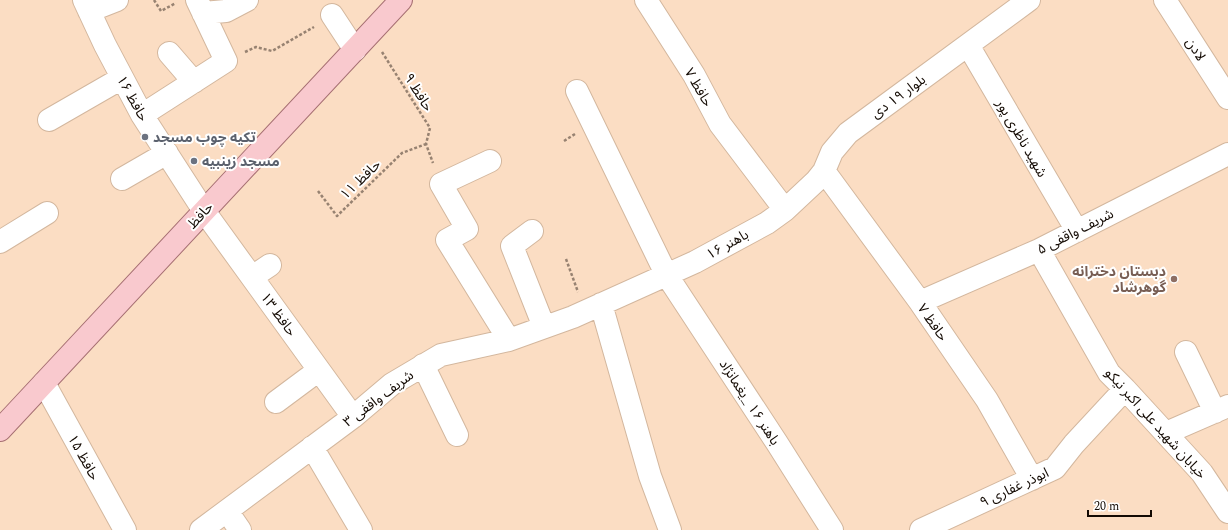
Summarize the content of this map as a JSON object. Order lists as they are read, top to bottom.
{
  "streets": {
    "main road": ["حافظ"],
    "street": [
      "لادن",
      "حافظ ۷",
      "بلوار ۱۹ دی",
      "حافظ ۱۶",
      "شهید ناظری پور",
      "شریف واقفی ۵",
      "باهنر ۱۶",
      "حافظ ۱۳",
      "شریف واقفی ۳",
      "باهنر ۱۶ _یغمانژاد",
      "خیابان شهید علی اکبر نیکو",
      "حافظ ۱۵",
      "ابوذر غفاری ۹"
    ],
    "path": ["حافظ ۹", "حافظ ۱۱"]
  },
  "crossings": [
    ["حافظ ۷", "بلوار ۱۹ دی"],
    ["حافظ ۷", "شریف واقفی ۵"],
    ["حافظ ۷", "باهنر ۱۶"],
    ["حافظ ۷", "ابوذر غفاری ۹"],
    ["حافظ ۹", "حافظ ۱۱"],
    ["حافظ ۹", "حافظ"],
    ["بلوار ۱۹ دی", "شهید ناظری پور"],
    ["بلوار ۱۹ دی", "باهنر ۱۶"],
    ["حافظ ۱۶", "حافظ"],
    ["حافظ ۱۶", "حافظ ۱۳"],
    ["شهید ناظری پور", "شریف واقفی ۵"],
    ["حافظ", "حافظ ۱۳"],
    ["حافظ", "حافظ ۱۵"],
    ["شریف واقفی ۵", "خیابان شهید علی اکبر نیکو"],
    ["باهنر ۱۶", "شریف واقفی ۳"],
    ["باهنر ۱۶", "باهنر ۱۶ _یغمانژاد"],
    ["حافظ ۱۳", "شریف واقفی ۳"],
    ["شریف واقفی ۳", "باهنر ۱۶ _یغمانژاد"],
    ["خیابان شهید علی اکبر نیکو", "ابوذر غفاری ۹"]
  ],
  "places": ["تکیه چوب مسجد", "مسجد زینبیه", "دبستان دخترانه گوهرشاد"],
  "scale_bar": "20 m"
}
